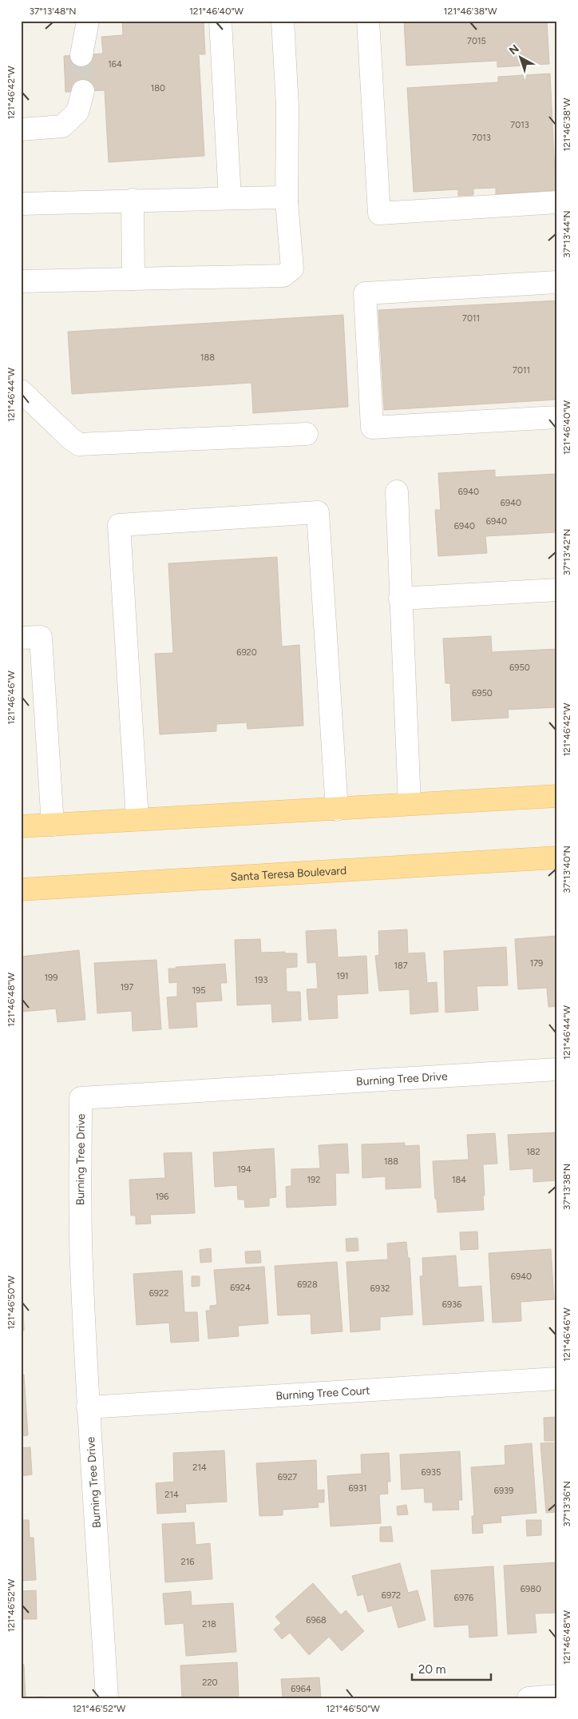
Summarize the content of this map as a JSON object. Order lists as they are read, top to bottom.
{
  "streets": {
    "main road": ["Santa Teresa Boulevard"],
    "street": ["Burning Tree Drive", "Burning Tree Court"]
  },
  "crossings": [
    ["Burning Tree Drive", "Burning Tree Court"]
  ],
  "house_numbers": [
    "7015",
    "164",
    "180",
    "7013",
    "7013",
    "7011",
    "188",
    "7011",
    "6940",
    "6940",
    "6940",
    "6940",
    "6920",
    "6950",
    "6950",
    "179",
    "187",
    "191",
    "199",
    "193",
    "197",
    "195",
    "182",
    "188",
    "194",
    "192",
    "184",
    "196",
    "6940",
    "6928",
    "6924",
    "6932",
    "6922",
    "6936",
    "214",
    "6935",
    "6927",
    "6931",
    "6939",
    "214",
    "216",
    "6980",
    "6972",
    "6976",
    "6968",
    "218",
    "220",
    "6964"
  ],
  "scale_bar": "20 m",
  "north": "top left",
  "coordinates": [
    "37°13'48\"N",
    "121°46'40\"W",
    "121°46'38\"W",
    "121°46'42\"W",
    "37°13'44\"N",
    "121°46'44\"W",
    "37°13'42\"N",
    "121°46'46\"W",
    "37°13'40\"N",
    "121°46'48\"W",
    "37°13'38\"N",
    "121°46'50\"W",
    "37°13'36\"N",
    "121°46'52\"W"
  ]
}
